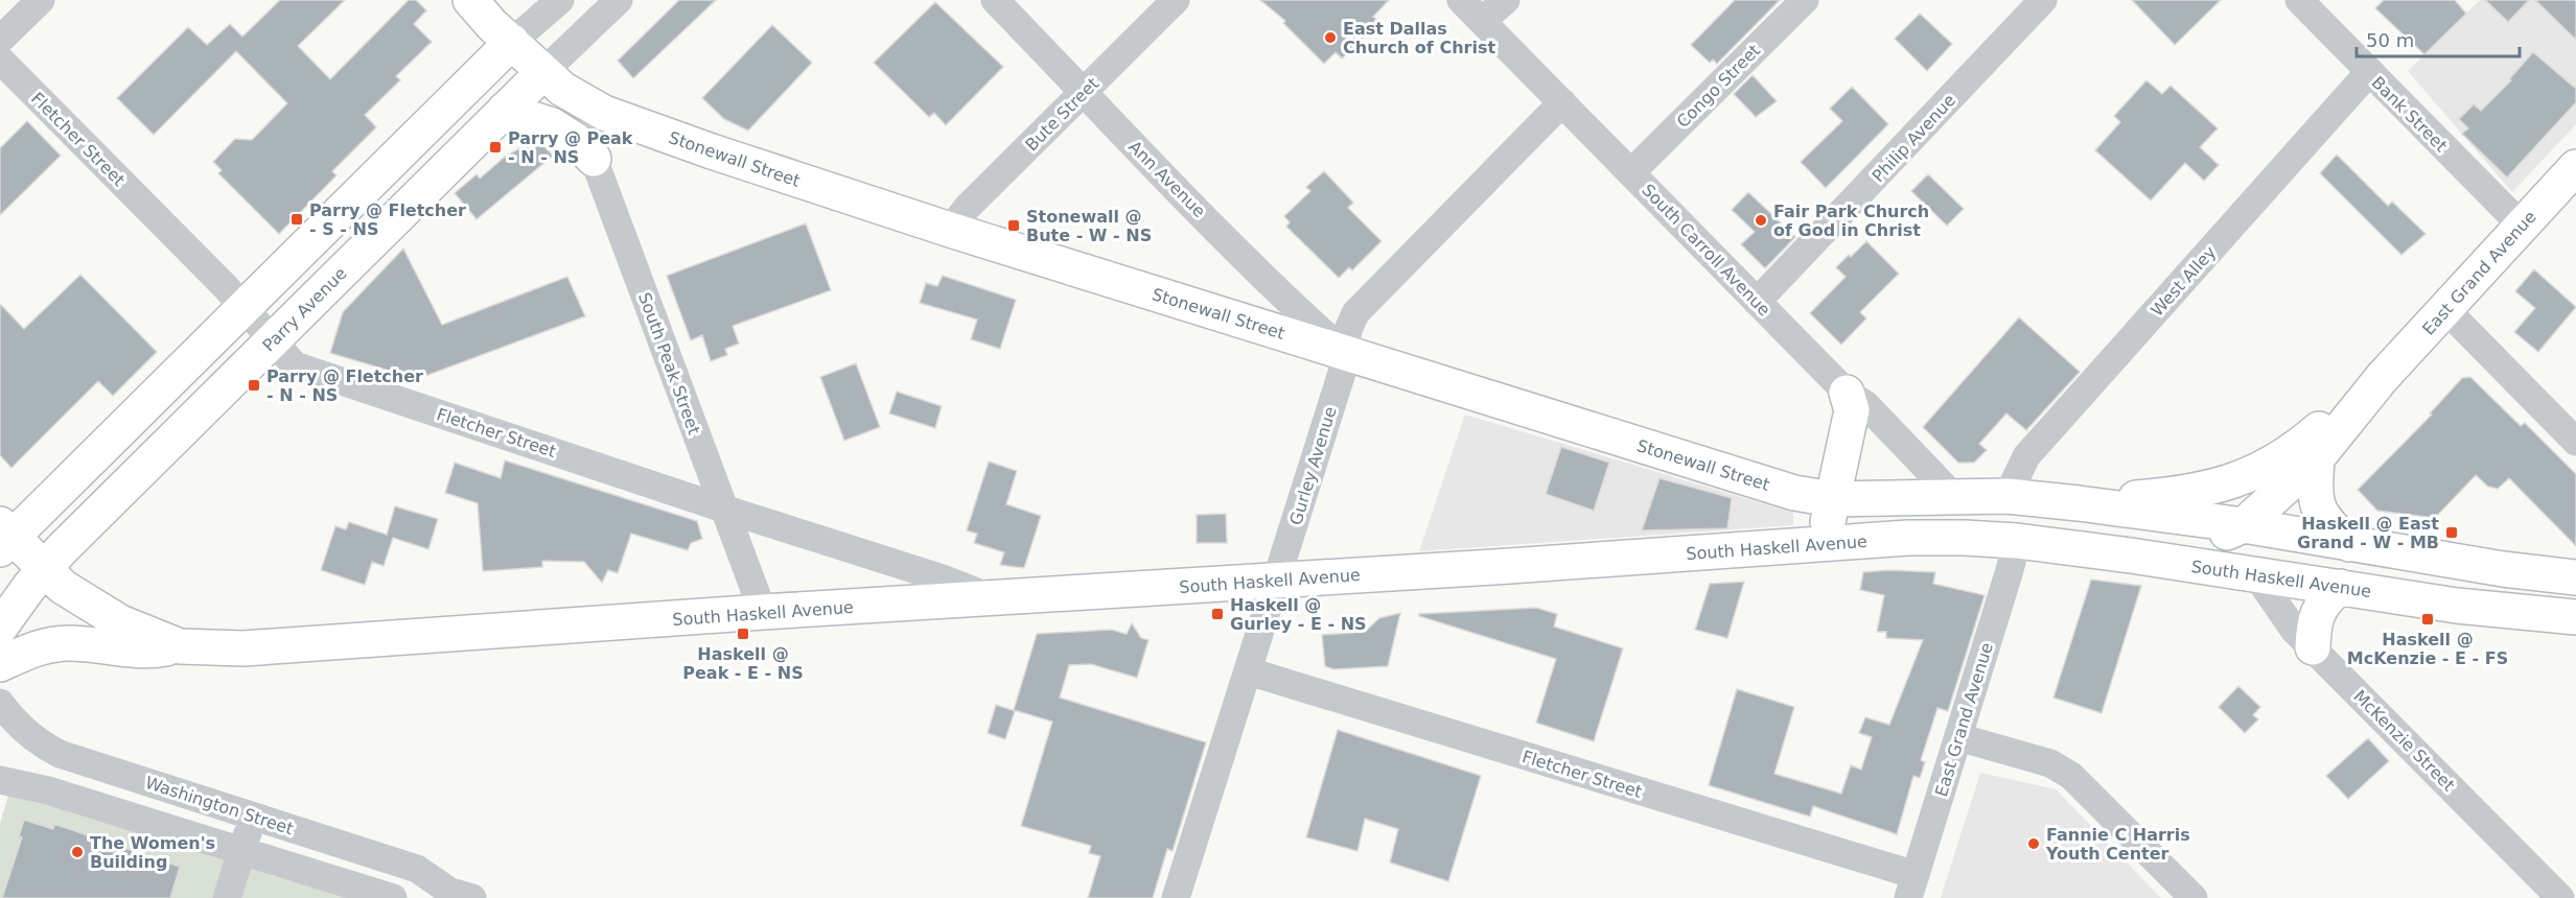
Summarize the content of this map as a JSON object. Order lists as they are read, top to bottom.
{
  "streets": {
    "main road": [
      "Stonewall Street",
      "East Grand Avenue",
      "Parry Avenue",
      "South Haskell Avenue"
    ],
    "street": [
      "Congo Street",
      "Bute Street",
      "Bank Street",
      "Philip Avenue",
      "Fletcher Street",
      "Ann Avenue",
      "South Carroll Avenue",
      "West Alley",
      "South Peak Street",
      "Gurley Avenue",
      "McKenzie Street",
      "Washington Street"
    ]
  },
  "crossings": [
    ["Congo Street", "South Carroll Avenue"],
    ["Bute Street", "Stonewall Street"],
    ["Bute Street", "Ann Avenue"],
    ["Bank Street", "East Grand Avenue"],
    ["Bank Street", "West Alley"],
    ["Philip Avenue", "South Carroll Avenue"],
    ["Fletcher Street", "East Grand Avenue"],
    ["Fletcher Street", "Parry Avenue"],
    ["Fletcher Street", "South Peak Street"],
    ["Fletcher Street", "Gurley Avenue"],
    ["Fletcher Street", "South Haskell Avenue"],
    ["Stonewall Street", "Ann Avenue"],
    ["Stonewall Street", "South Carroll Avenue"],
    ["Stonewall Street", "Parry Avenue"],
    ["Stonewall Street", "South Peak Street"],
    ["Stonewall Street", "Gurley Avenue"],
    ["Ann Avenue", "Gurley Avenue"],
    ["South Carroll Avenue", "Gurley Avenue"],
    ["East Grand Avenue", "South Haskell Avenue"],
    ["Parry Avenue", "South Haskell Avenue"],
    ["South Peak Street", "South Haskell Avenue"],
    ["Gurley Avenue", "South Haskell Avenue"],
    ["South Haskell Avenue", "McKenzie Street"]
  ],
  "places": {
    "other": [
      "East Dallas Church of Christ",
      "Fair Park Church of God in Christ",
      "Fannie C Harris Youth Center",
      "The Women's Building"
    ],
    "transit": [
      "Parry @ Peak - N - NS",
      "Parry @ Fletcher - S - NS",
      "Stonewall @ Bute - W - NS",
      "Parry @ Fletcher - N - NS",
      "Haskell @ East Grand - W - MB",
      "Haskell @ Gurley - E - NS",
      "Haskell @ McKenzie - E - FS",
      "Haskell @ Peak - E - NS"
    ]
  },
  "scale_bar": "50 m"
}
